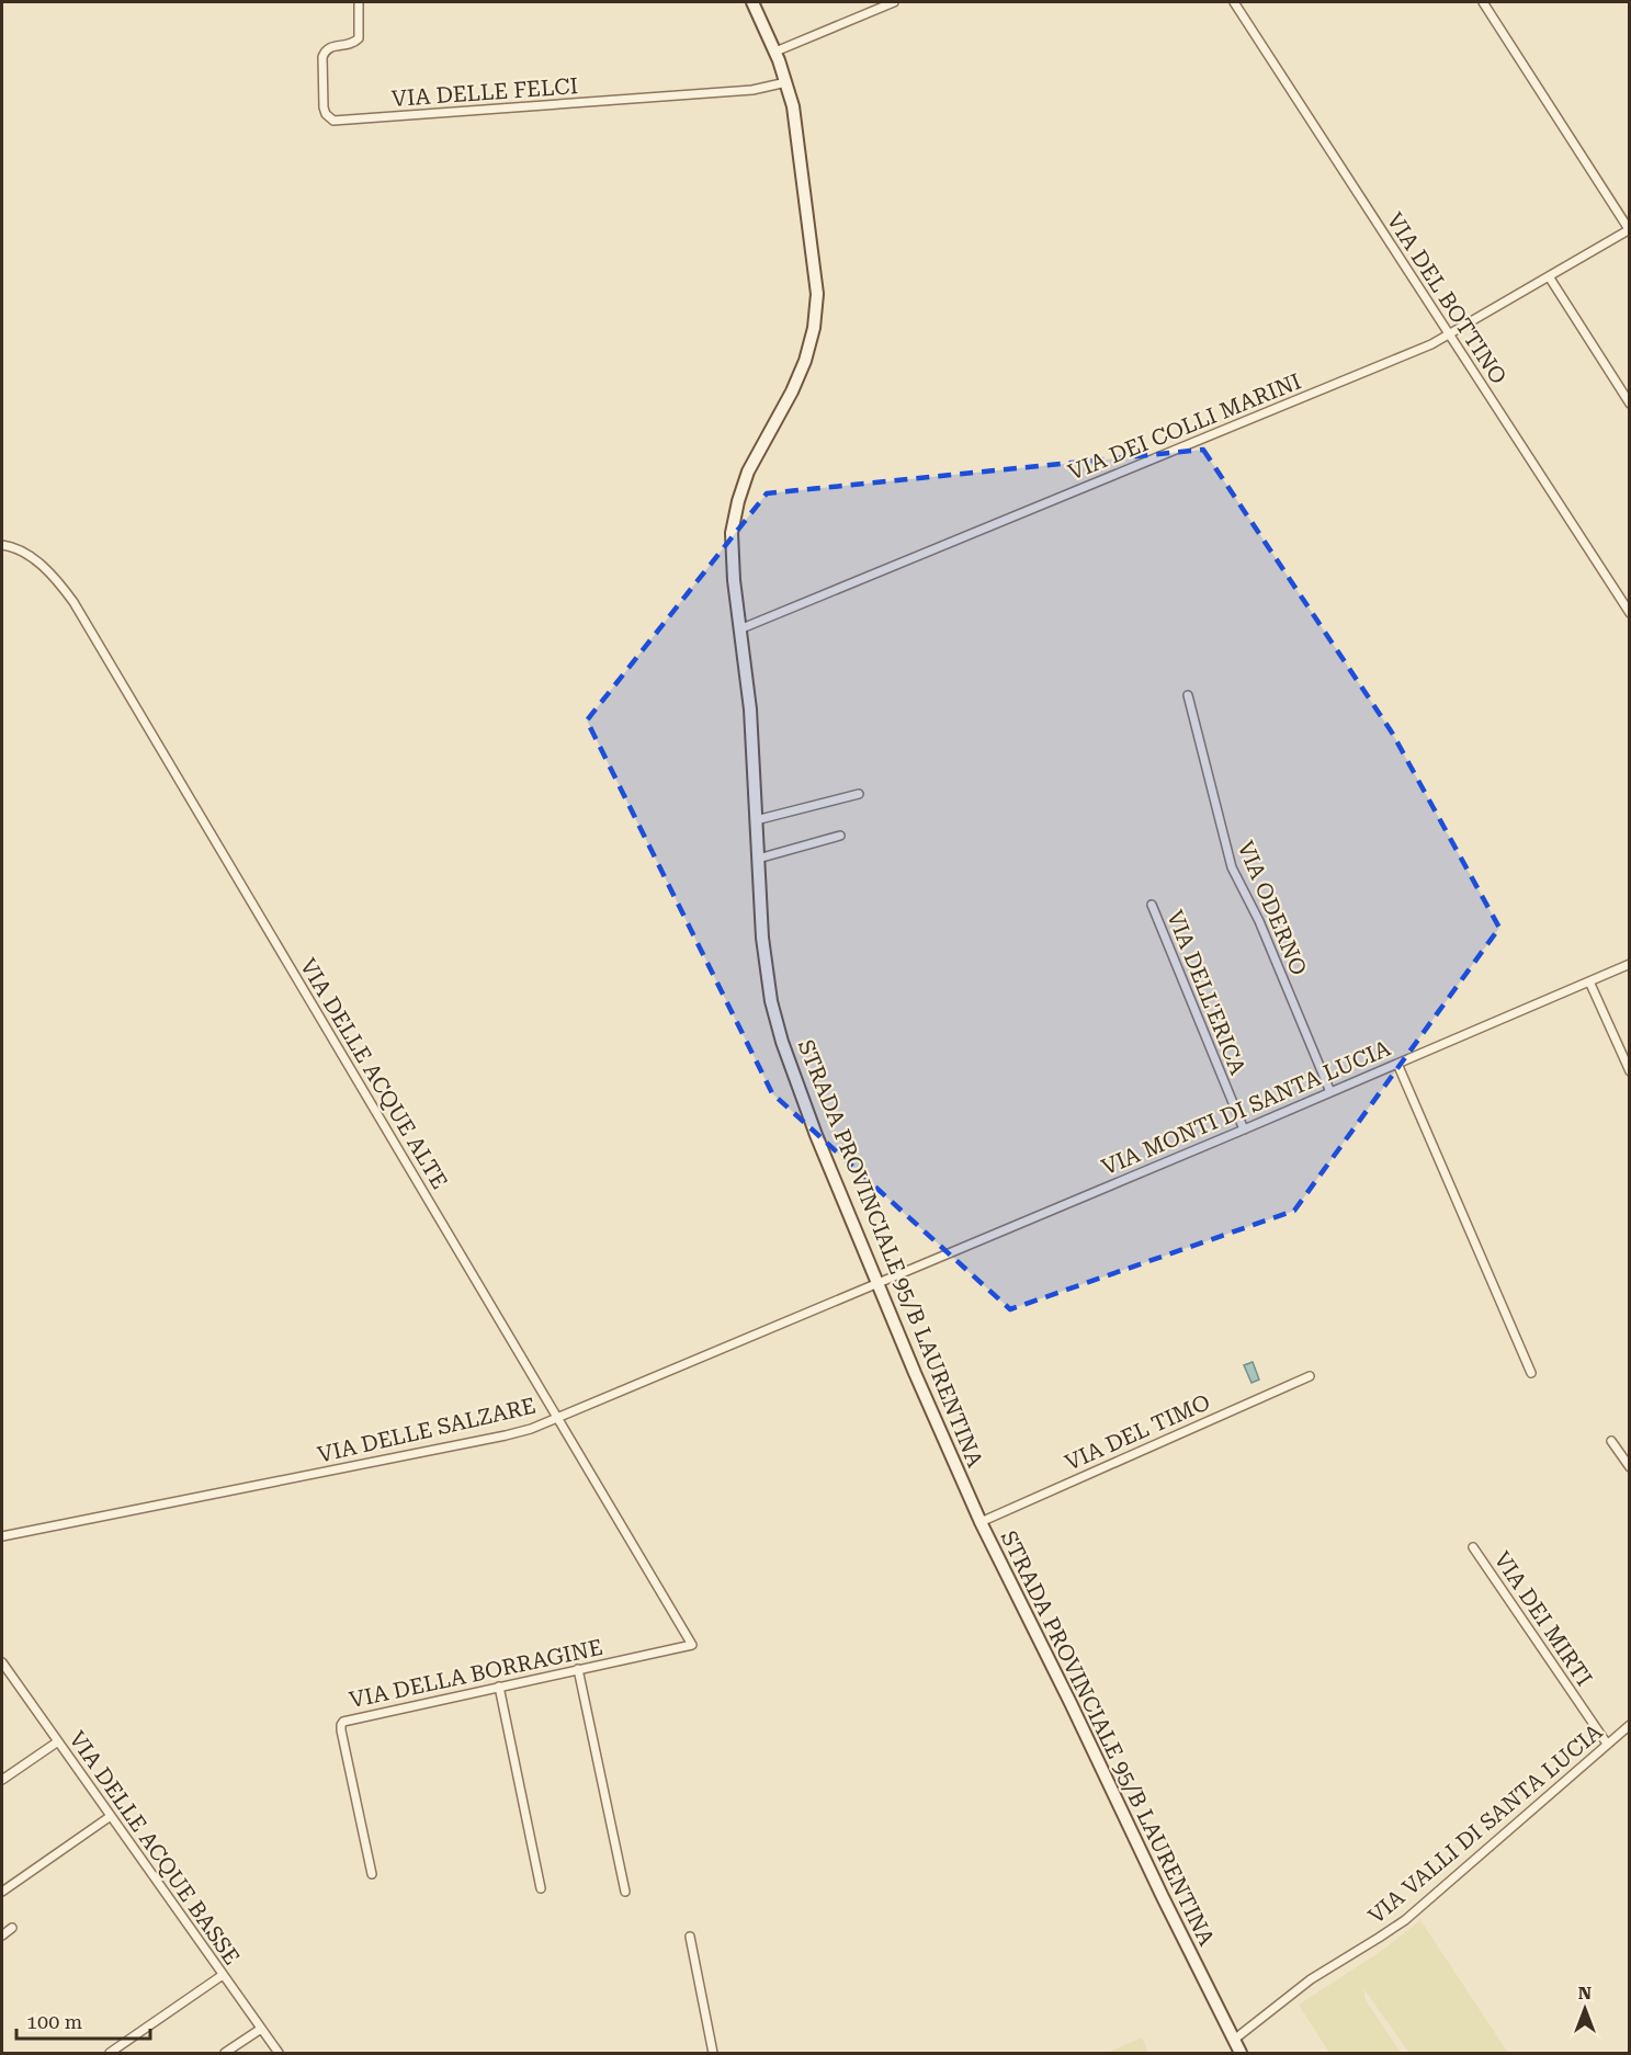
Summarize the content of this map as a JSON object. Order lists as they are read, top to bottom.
{
  "streets": {
    "main road": ["STRADA PROVINCIALE 95/B LAURENTINA"],
    "street": [
      "VIA DELLE FELCI",
      "VIA DEL BOTTINO",
      "VIA DEI COLLI MARINI",
      "VIA ODERNO",
      "VIA DELL'ERICA",
      "VIA DELLE ACQUE ALTE",
      "VIA MONTI DI SANTA LUCIA",
      "VIA DELLE SALZARE",
      "VIA DEL TIMO",
      "VIA DEI MIRTI",
      "VIA DELLA BORRAGINE",
      "VIA VALLI DI SANTA LUCIA",
      "VIA DELLE ACQUE BASSE"
    ]
  },
  "crossings": [
    ["VIA DELLE FELCI", "STRADA PROVINCIALE 95/B LAURENTINA"],
    ["VIA DEL BOTTINO", "VIA DEI COLLI MARINI"],
    ["VIA DEI COLLI MARINI", "STRADA PROVINCIALE 95/B LAURENTINA"],
    ["VIA ODERNO", "VIA MONTI DI SANTA LUCIA"],
    ["VIA DELL'ERICA", "VIA MONTI DI SANTA LUCIA"],
    ["VIA DELLE ACQUE ALTE", "VIA DELLE SALZARE"],
    ["VIA DELLE ACQUE ALTE", "VIA DELLA BORRAGINE"],
    ["VIA MONTI DI SANTA LUCIA", "STRADA PROVINCIALE 95/B LAURENTINA"],
    ["VIA MONTI DI SANTA LUCIA", "VIA DELLE SALZARE"],
    ["STRADA PROVINCIALE 95/B LAURENTINA", "VIA DELLE SALZARE"],
    ["STRADA PROVINCIALE 95/B LAURENTINA", "VIA DEL TIMO"],
    ["STRADA PROVINCIALE 95/B LAURENTINA", "VIA VALLI DI SANTA LUCIA"],
    ["VIA DEI MIRTI", "VIA VALLI DI SANTA LUCIA"]
  ],
  "scale_bar": "100 m",
  "north": "top"
}
